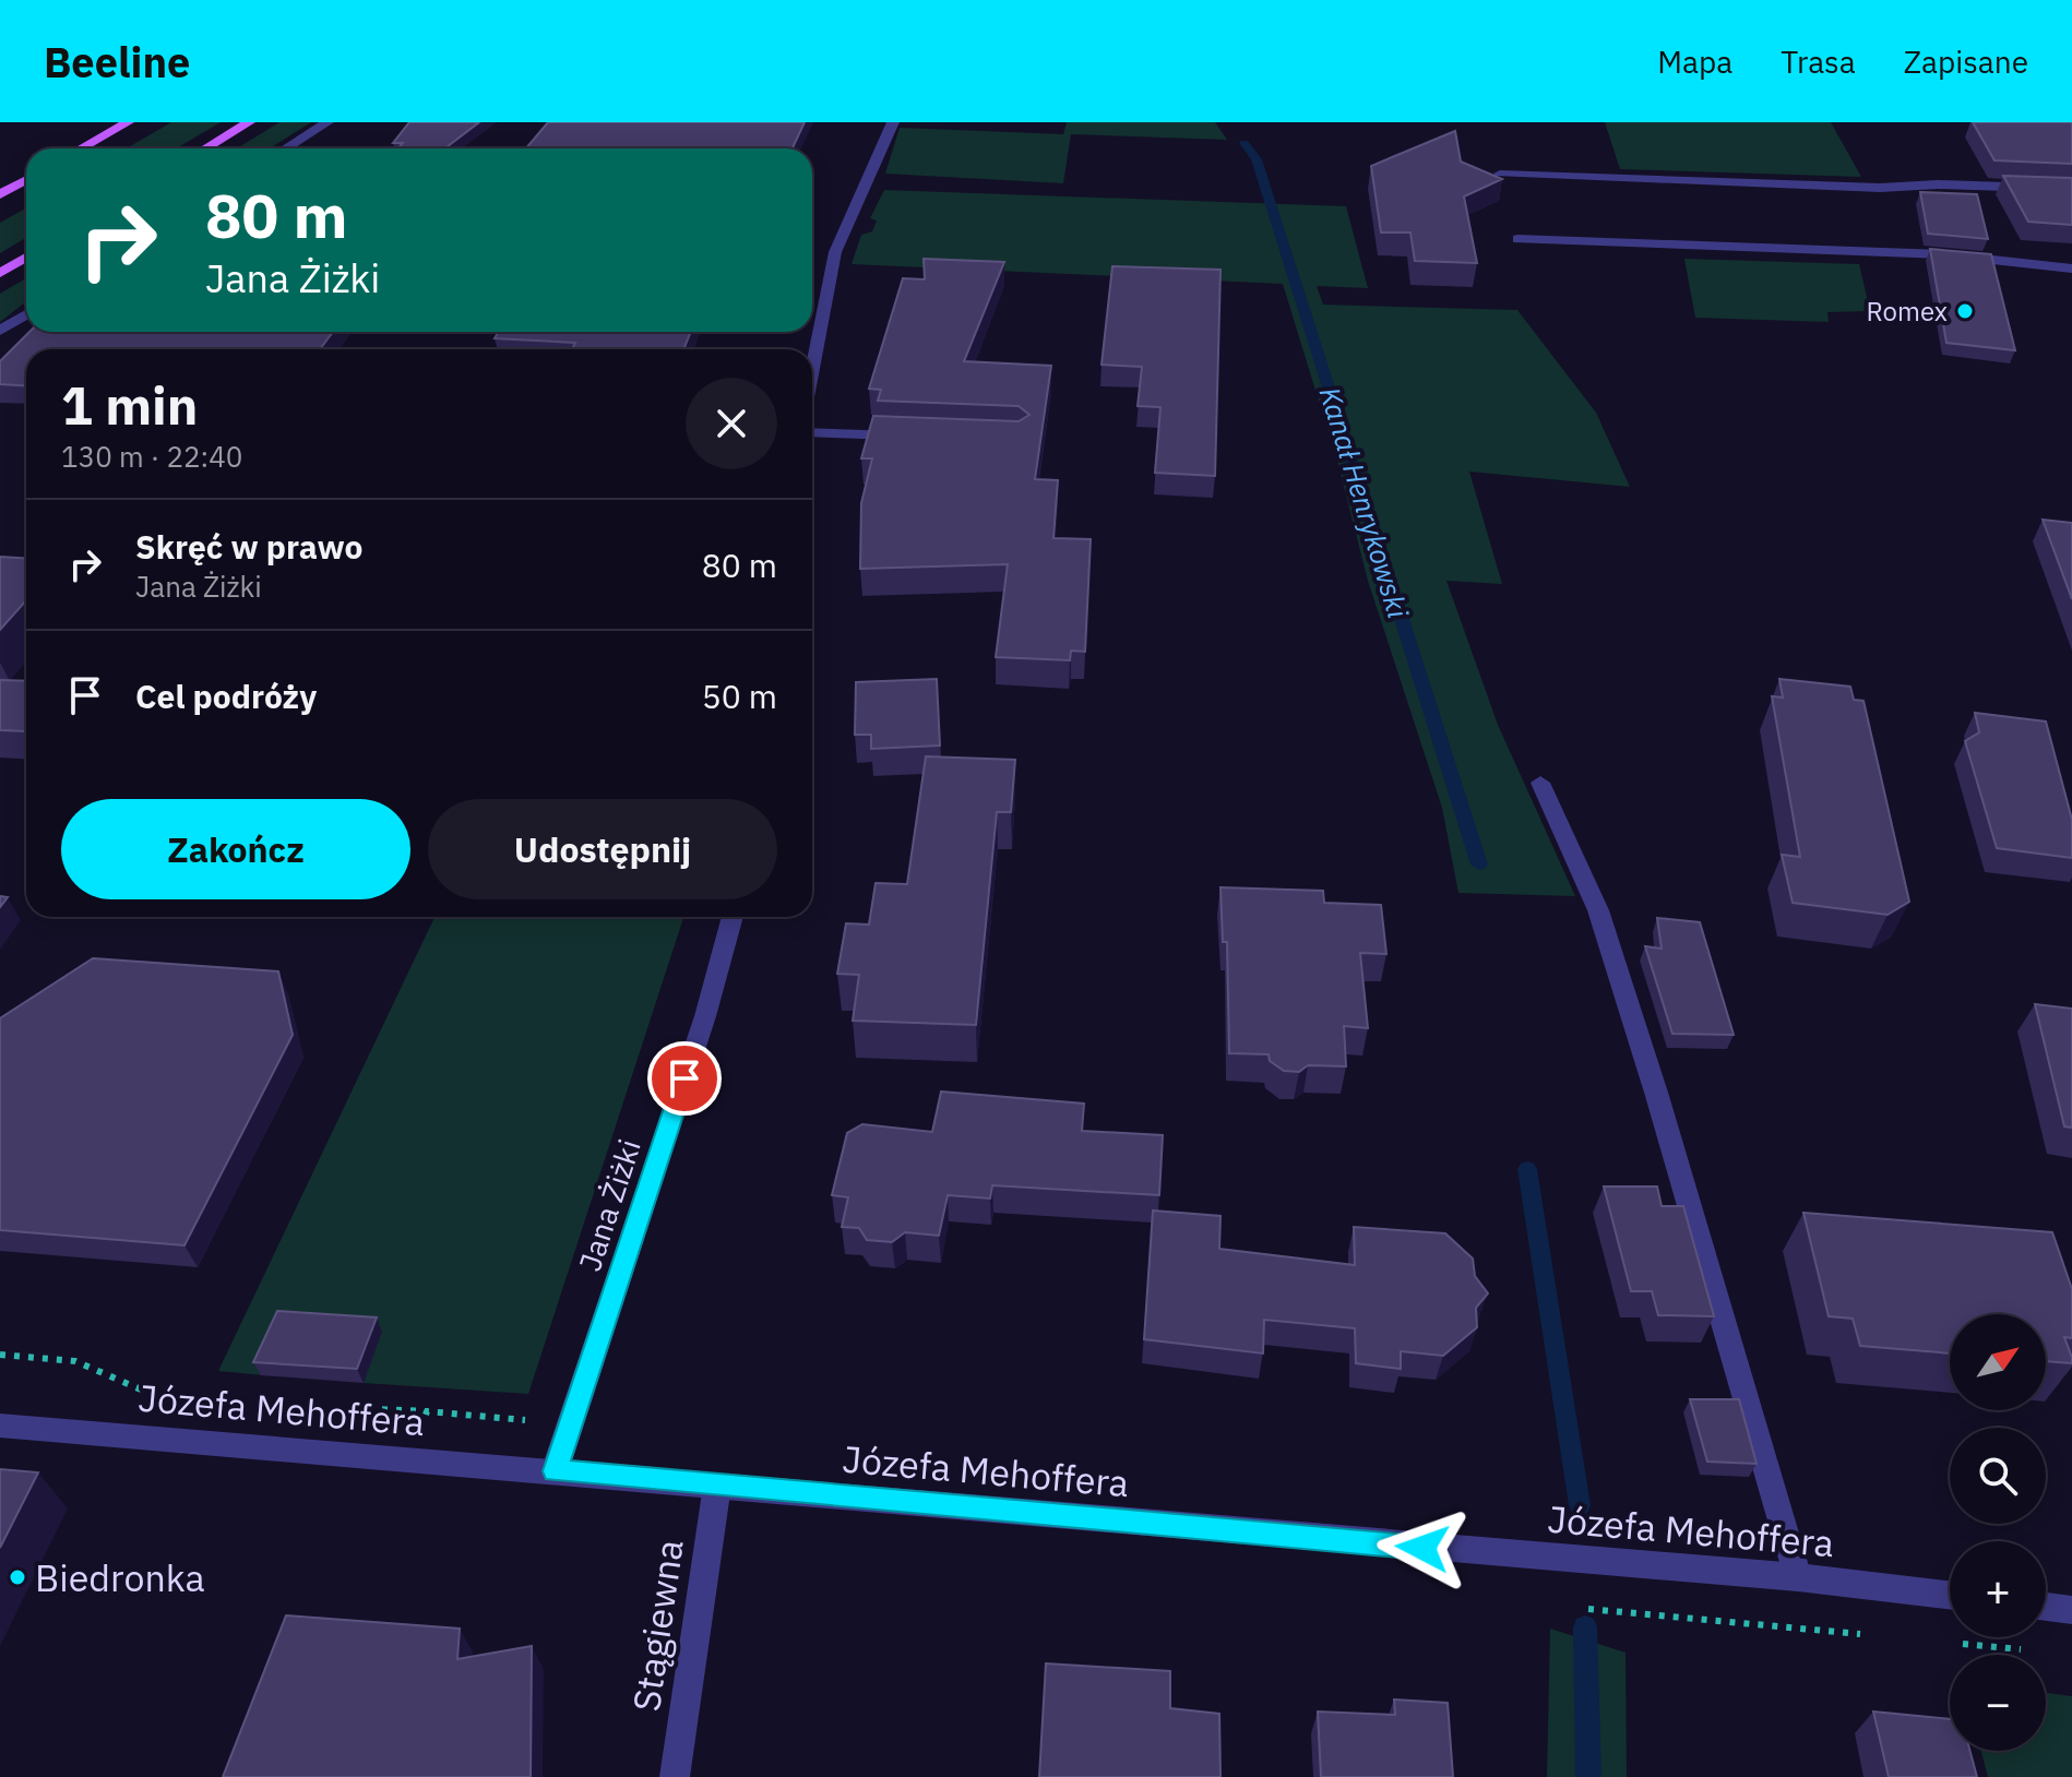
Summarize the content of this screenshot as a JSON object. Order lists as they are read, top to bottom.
{
  "streets": {
    "street": ["Jana Żiżki", "Józefa Mehoffera", "Stągiewna"]
  },
  "crossings": [
    ["Jana Żiżki", "Józefa Mehoffera"],
    ["Józefa Mehoffera", "Stągiewna"]
  ],
  "water": ["Kanał Henrykowski"],
  "places": ["Romex", "Biedronka"],
  "north": "top right",
  "page": {
    "header": "Beeline",
    "nav": ["Mapa", "Trasa", "Zapisane"],
    "turn": ["80 m", "Jana Żiżki"],
    "heading": ["1 min", "130 m · 22:40"],
    "list": [
      {
        "name": "Skręć w prawo",
        "note": "Jana Żiżki",
        "value": "80 m"
      },
      {
        "name": "Cel podróży",
        "value": "50 m"
      }
    ],
    "buttons": ["Zakończ", "Udostępnij"],
    "map_buttons": ["+", "−"]
  }
}
